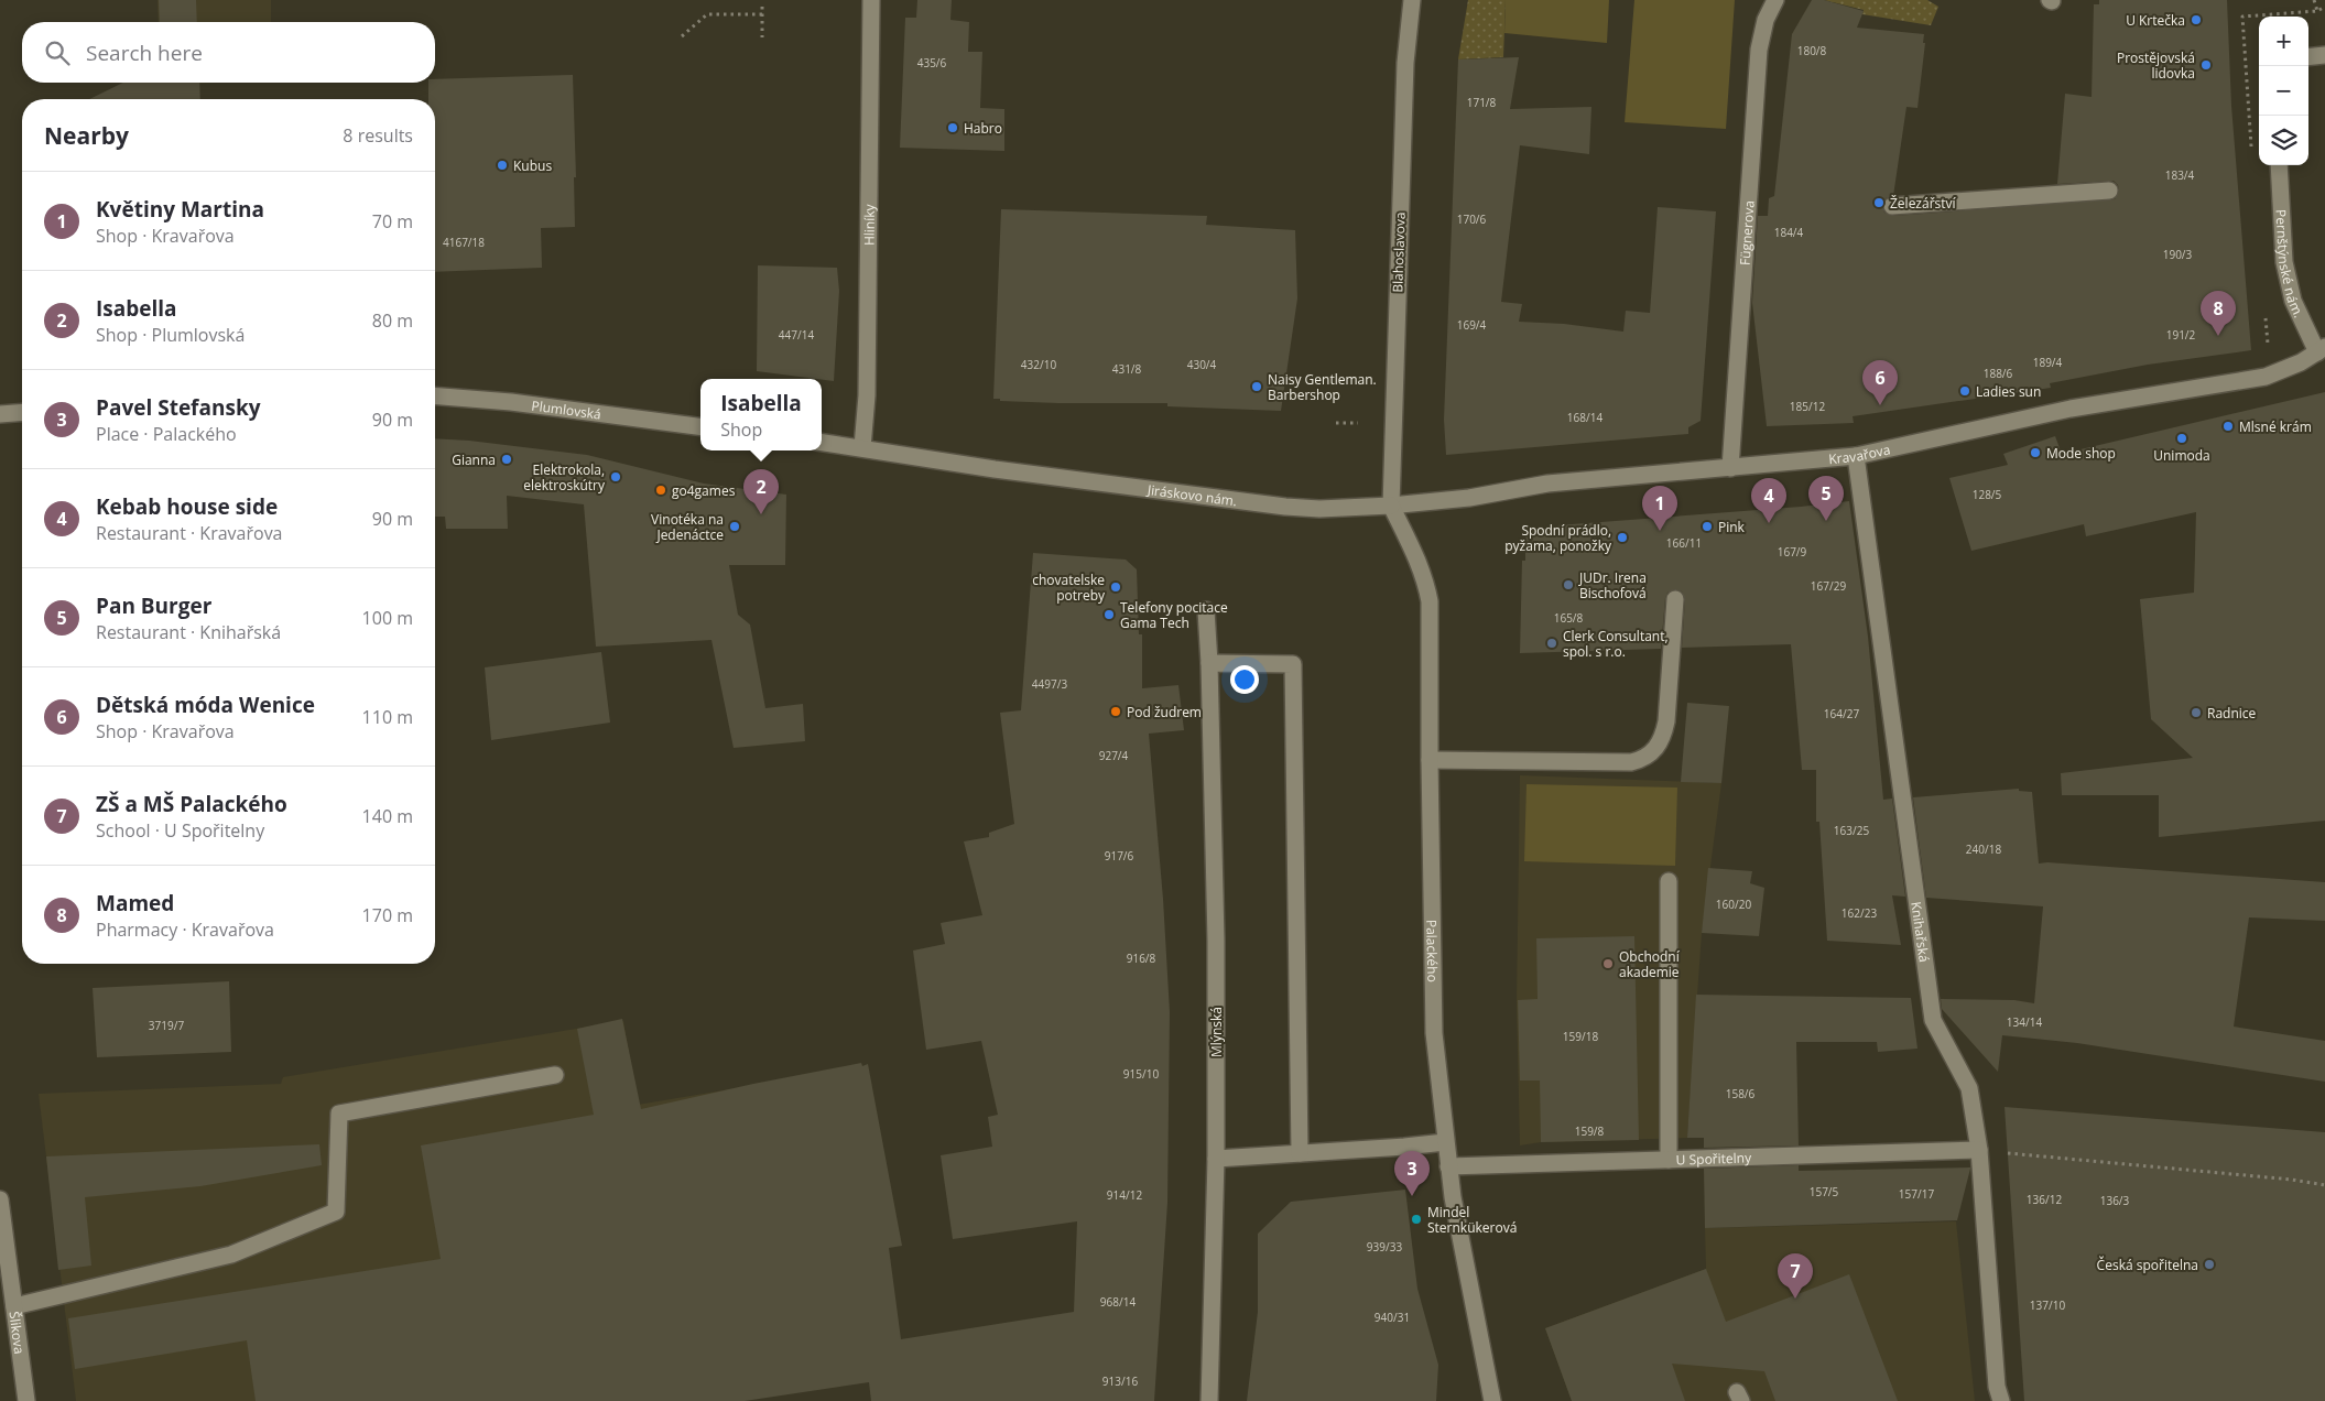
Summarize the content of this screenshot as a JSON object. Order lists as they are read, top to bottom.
{
  "streets": {
    "street": [
      "Hliníky",
      "Fügnerova",
      "Blahoslavova",
      "Pernštýnské nám.",
      "Plumlovská",
      "Kravařova",
      "Jiráskovo nám.",
      "Knihařská",
      "Palackého",
      "Mlýnská",
      "U Spořitelny",
      "Šlikova"
    ]
  },
  "crossings": [
    ["Hliníky", "Jiráskovo nám."],
    ["Fügnerova", "Kravařova"],
    ["Blahoslavova", "Kravařova"],
    ["Blahoslavova", "Jiráskovo nám."],
    ["Blahoslavova", "Palackého"],
    ["Pernštýnské nám.", "Kravařova"],
    ["Kravařova", "Jiráskovo nám."],
    ["Kravařova", "Knihařská"],
    ["Kravařova", "Palackého"],
    ["Jiráskovo nám.", "Palackého"],
    ["Knihařská", "U Spořitelny"],
    ["Palackého", "U Spořitelny"]
  ],
  "places": [
    "U Krtečka",
    "Prostějovská lidovka",
    "Habro",
    "Kubus",
    "Železářství",
    "Naisy Gentleman. Barbershop",
    "Ladies sun",
    "Mlsné krám",
    "Unimoda",
    "Mode shop",
    "Gianna",
    "Elektrokola, elektroskútry",
    "go4games",
    "Vinotéka na Jedenáctce",
    "Pink",
    "Spodní prádlo, pyžama, ponožky",
    "JUDr. Irena Bischofová",
    "chovatelske potreby",
    "Telefony pocitace Gama Tech",
    "Clerk Consultant, spol. s r.o.",
    "Pod žudrem",
    "Radnice",
    "Obchodní akademie",
    "Mindel Sternkükerová",
    "Česká spořitelna"
  ],
  "house_numbers": [
    "180/8",
    "435/6",
    "171/8",
    "183/4",
    "170/6",
    "184/4",
    "4167/18",
    "190/3",
    "169/4",
    "447/14",
    "191/2",
    "189/4",
    "432/10",
    "430/4",
    "431/8",
    "188/6",
    "185/12",
    "168/14",
    "128/5",
    "166/11",
    "167/9",
    "167/29",
    "165/8",
    "4497/3",
    "164/27",
    "927/4",
    "163/25",
    "240/18",
    "917/6",
    "160/20",
    "162/23",
    "916/8",
    "134/14",
    "3719/7",
    "159/18",
    "915/10",
    "158/6",
    "159/8",
    "157/5",
    "157/17",
    "914/12",
    "136/12",
    "136/3",
    "939/33",
    "968/14",
    "137/10",
    "940/31",
    "913/16"
  ],
  "page": {
    "map_buttons": ["+", "−"],
    "search": "Search here",
    "heading": ["Nearby", "8 results"],
    "list": [
      {
        "mark": "1",
        "name": "Květiny Martina",
        "note": "Shop · Kravařova",
        "value": "70 m"
      },
      {
        "mark": "2",
        "name": "Isabella",
        "note": "Shop · Plumlovská",
        "value": "80 m"
      },
      {
        "mark": "3",
        "name": "Pavel Stefansky",
        "note": "Place · Palackého",
        "value": "90 m"
      },
      {
        "mark": "4",
        "name": "Kebab house side",
        "note": "Restaurant · Kravařova",
        "value": "90 m"
      },
      {
        "mark": "5",
        "name": "Pan Burger",
        "note": "Restaurant · Knihařská",
        "value": "100 m"
      },
      {
        "mark": "6",
        "name": "Dětská móda Wenice",
        "note": "Shop · Kravařova",
        "value": "110 m"
      },
      {
        "mark": "7",
        "name": "ZŠ a MŠ Palackého",
        "note": "School · U Spořitelny",
        "value": "140 m"
      },
      {
        "mark": "8",
        "name": "Mamed",
        "note": "Pharmacy · Kravařova",
        "value": "170 m"
      }
    ],
    "pins": [
      "8",
      "6",
      "2",
      "5",
      "4",
      "1",
      "3",
      "7"
    ],
    "popup": ["Isabella", "Shop"]
  }
}
